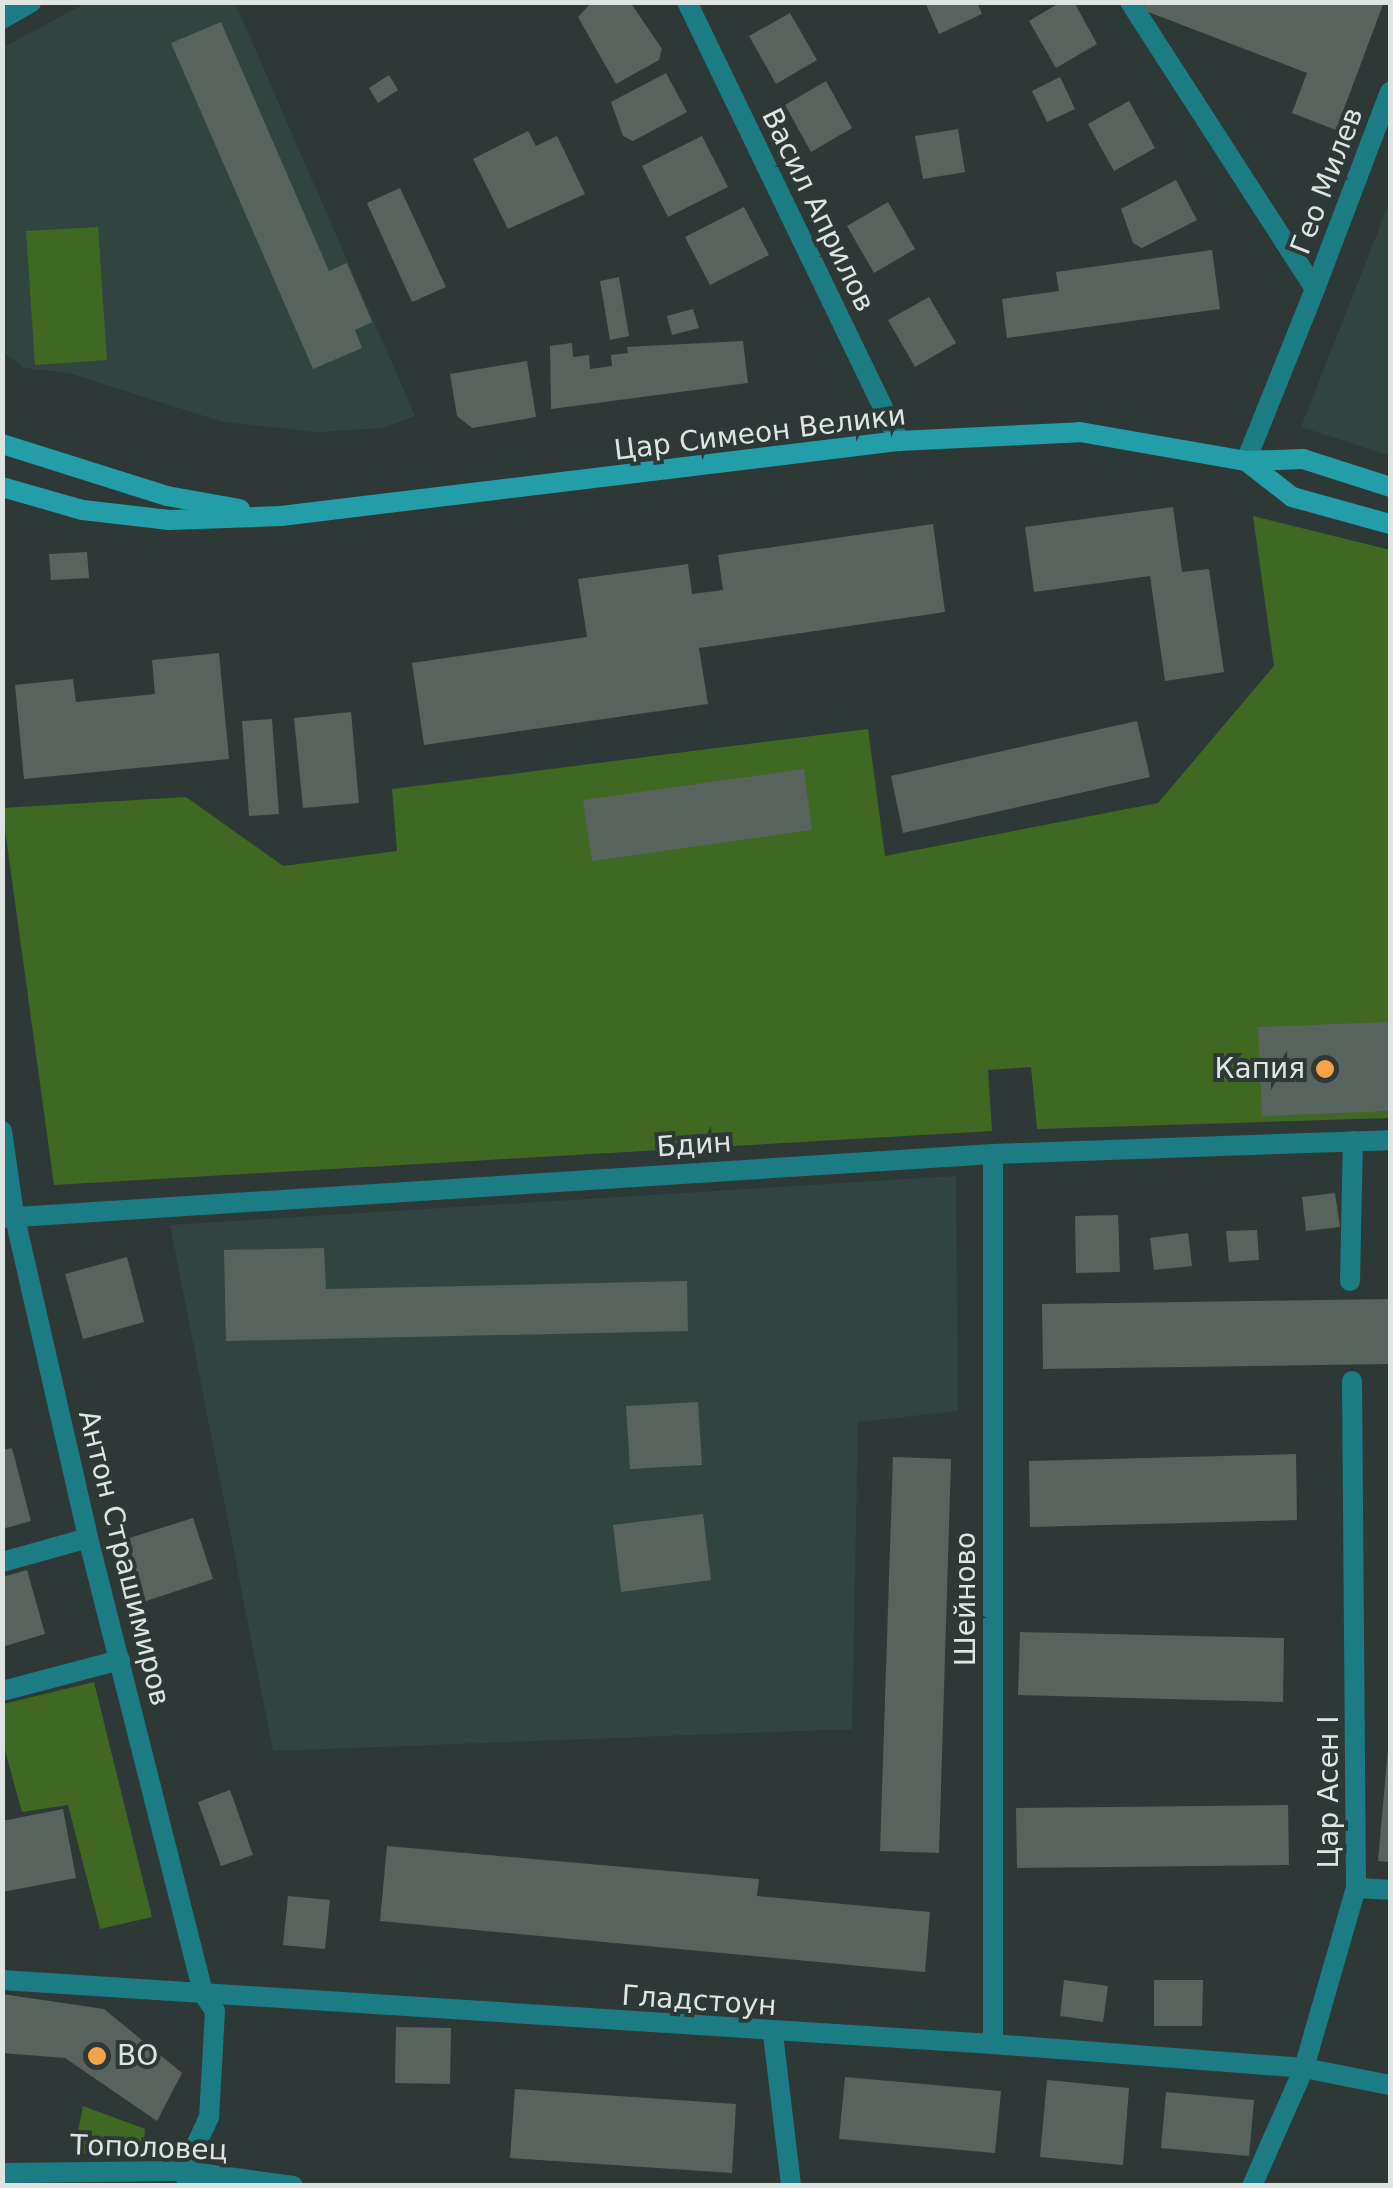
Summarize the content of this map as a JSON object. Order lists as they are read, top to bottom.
{
  "streets": {
    "main road": ["Цар Симеон Велики"],
    "street": [
      "Гео Милев",
      "Васил Априлов",
      "Бдин",
      "Антон Страшимиров",
      "Шейново",
      "Цар Асен I",
      "Гладстоун",
      "Тополовец"
    ]
  },
  "crossings": [
    ["Гео Милев", "Цар Симеон Велики"],
    ["Васил Априлов", "Цар Симеон Велики"],
    ["Бдин", "Антон Страшимиров"],
    ["Бдин", "Шейново"],
    ["Антон Страшимиров", "Гладстоун"],
    ["Антон Страшимиров", "Тополовец"],
    ["Шейново", "Гладстоун"],
    ["Цар Асен I", "Гладстоун"]
  ],
  "places": ["Капия", "ВО"]
}
